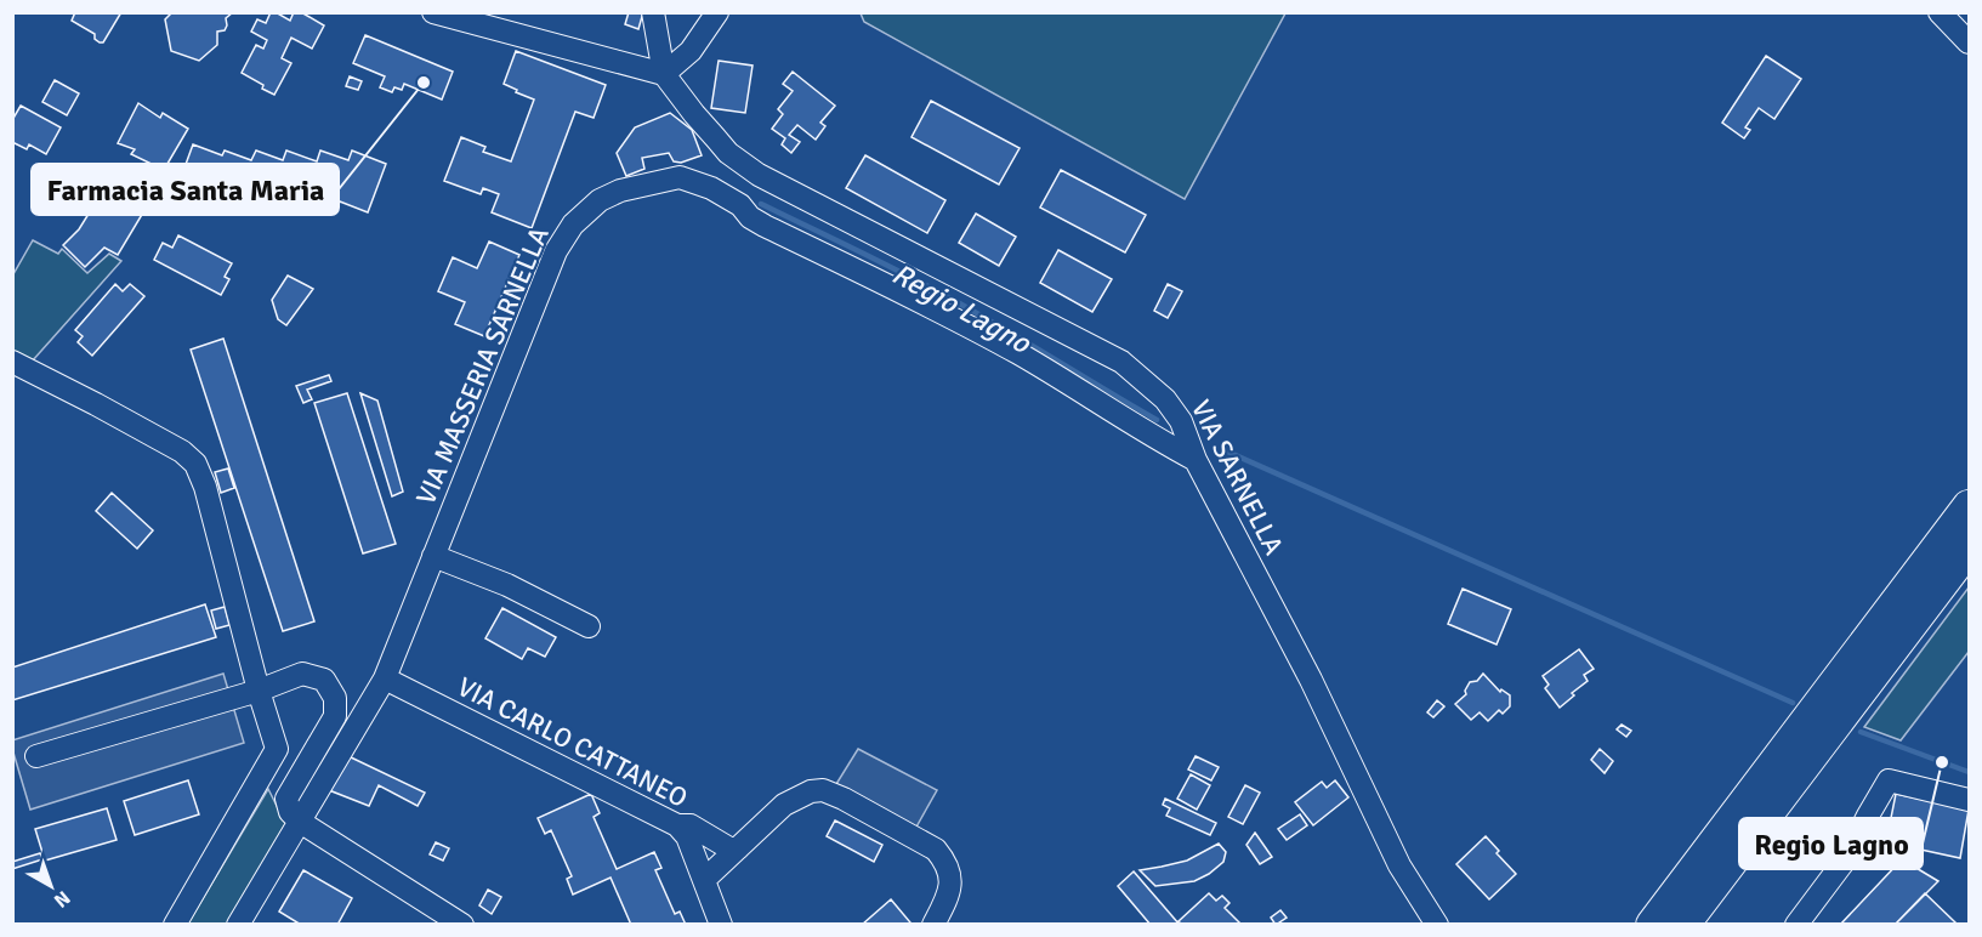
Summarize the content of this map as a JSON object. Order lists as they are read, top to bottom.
{
  "streets": {
    "street": ["VIA MASSERIA SARNELLA", "VIA SARNELLA", "VIA CARLO CATTANEO"]
  },
  "crossings": [
    ["VIA MASSERIA SARNELLA", "VIA SARNELLA"],
    ["VIA MASSERIA SARNELLA", "VIA CARLO CATTANEO"]
  ],
  "water": ["Regio Lagno"],
  "places": ["Farmacia Santa Maria", "Regio Lagno"],
  "north": "bottom right"
}
